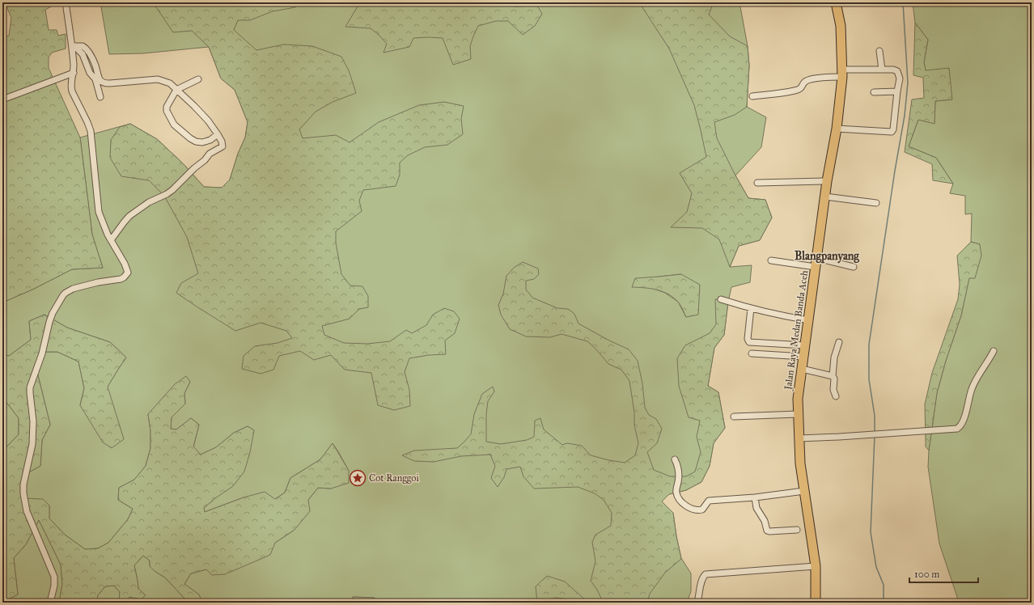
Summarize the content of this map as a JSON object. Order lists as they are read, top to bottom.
{
  "streets": {
    "highway": ["Jalan Raya Medan Banda Aceh"]
  },
  "districts": ["Blangpanyang"],
  "places": {
    "place": ["Cot Ranggoi"]
  },
  "scale_bar": "100 m"
}
